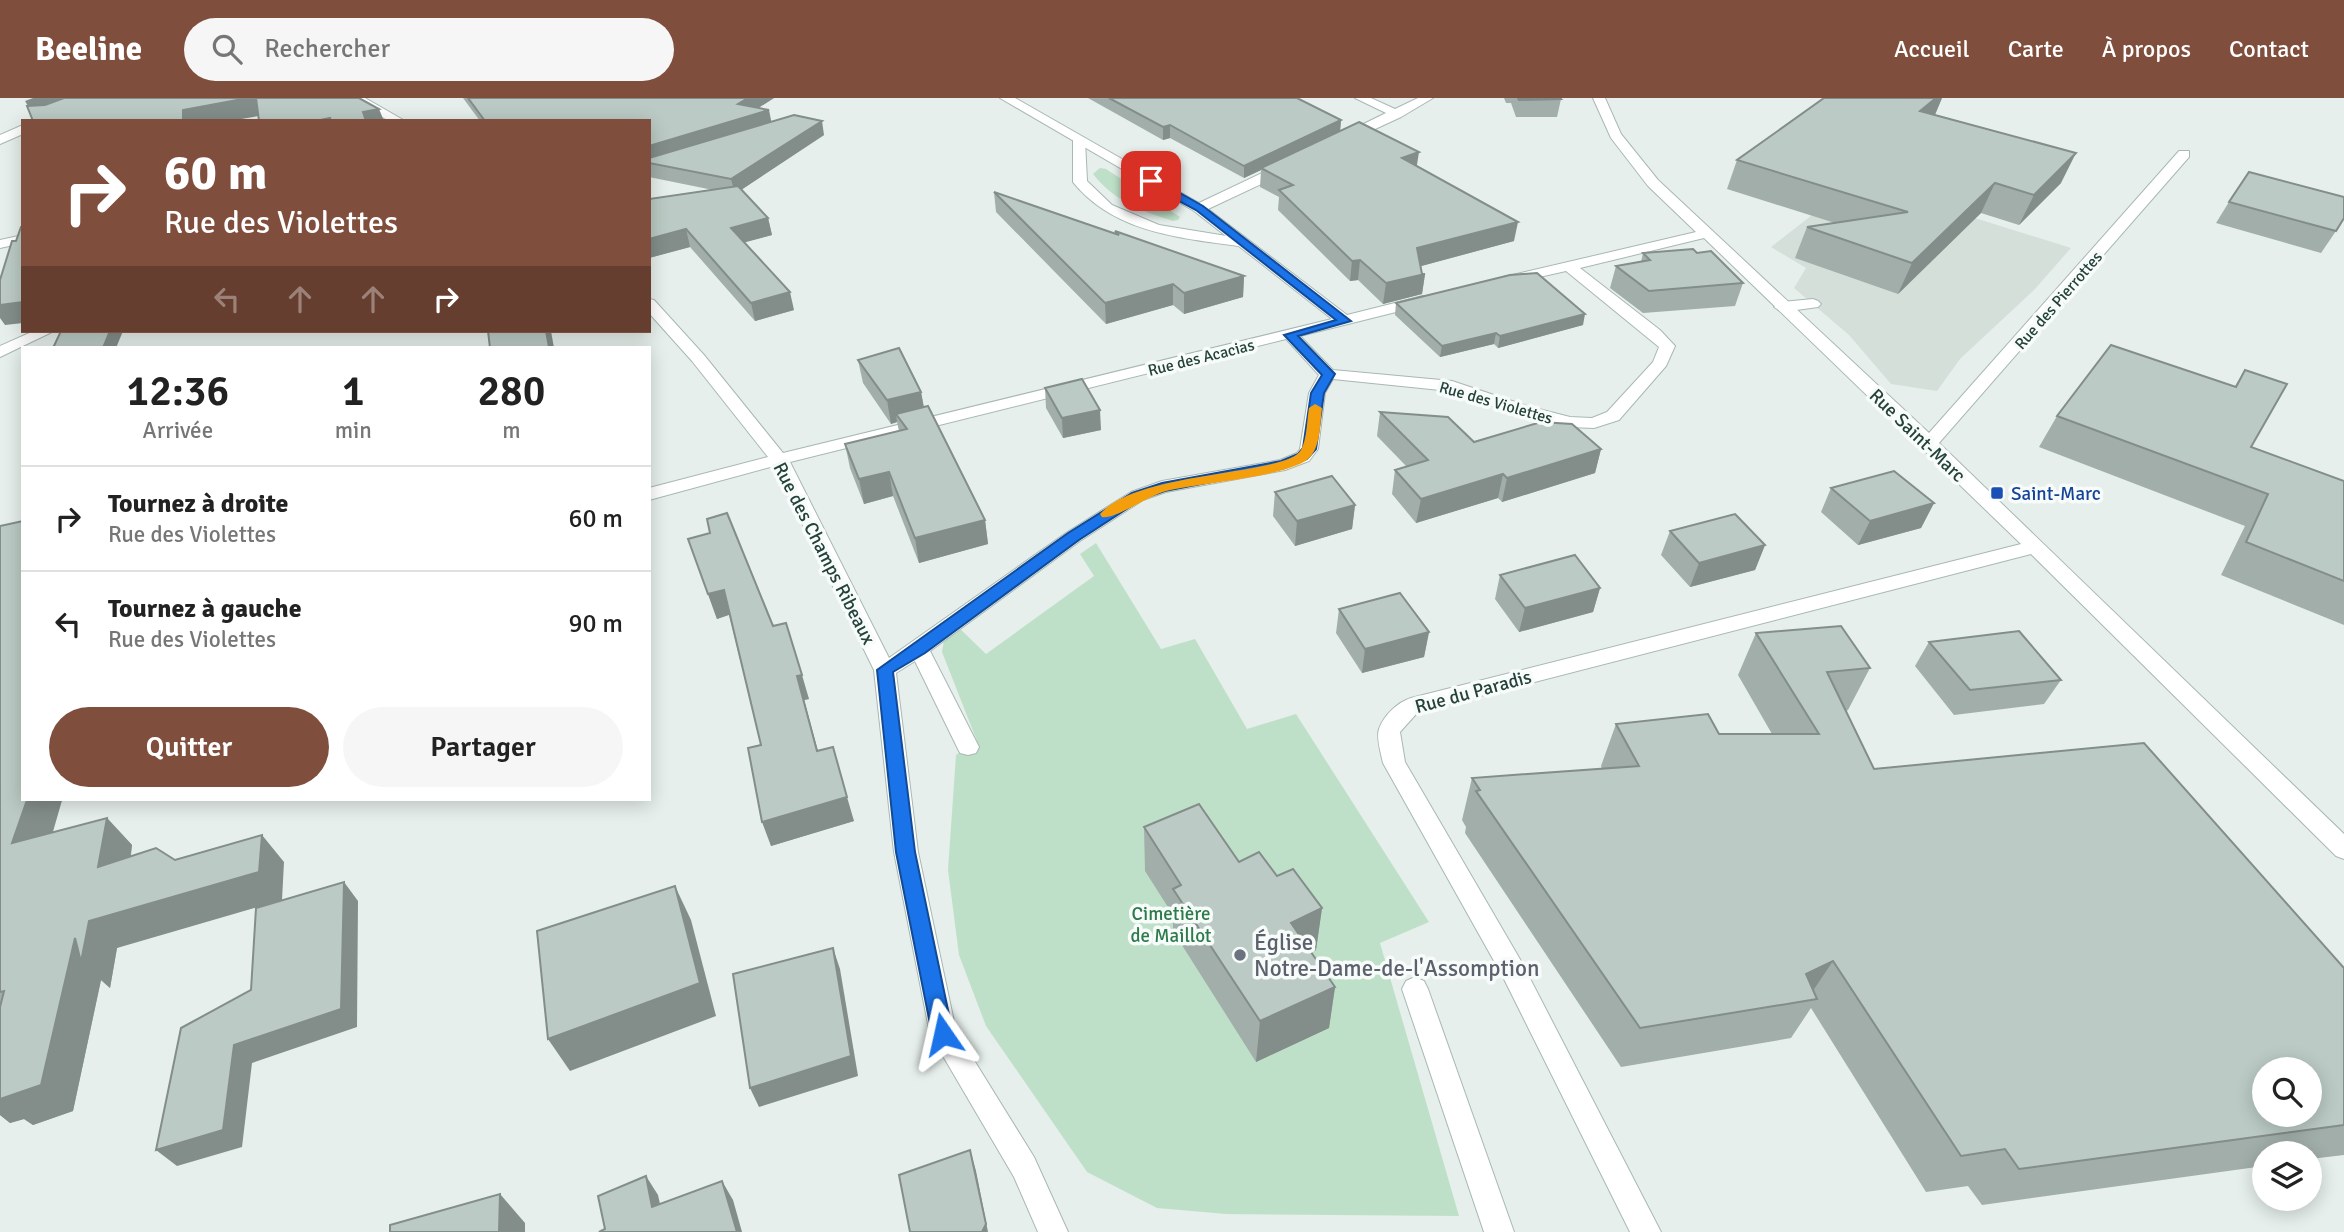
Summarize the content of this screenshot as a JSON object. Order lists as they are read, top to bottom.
{
  "streets": {
    "street": [
      "Rue des Pierrottes",
      "Rue des Acacias",
      "Rue des Violettes",
      "Rue Saint-Marc",
      "Rue des Champs Ribeaux",
      "Rue du Paradis"
    ]
  },
  "crossings": [
    ["Rue des Pierrottes", "Rue Saint-Marc"],
    ["Rue des Acacias", "Rue des Champs Ribeaux"],
    ["Rue Saint-Marc", "Rue du Paradis"]
  ],
  "parks": ["Cimetière de Maillot"],
  "places": {
    "transit": ["Saint-Marc"],
    "other": ["Église Notre-Dame-de-l'Assomption"]
  },
  "page": {
    "header": "Beeline",
    "search": "Rechercher",
    "nav": [
      "Accueil",
      "Carte",
      "À propos",
      "Contact"
    ],
    "turn": ["60 m", "Rue des Violettes"],
    "eta": [
      "12:36",
      "Arrivée",
      "1",
      "min",
      "280",
      "m"
    ],
    "list": [
      {
        "name": "Tournez à droite",
        "note": "Rue des Violettes",
        "value": "60 m"
      },
      {
        "name": "Tournez à gauche",
        "note": "Rue des Violettes",
        "value": "90 m"
      }
    ],
    "buttons": ["Quitter", "Partager"]
  }
}
